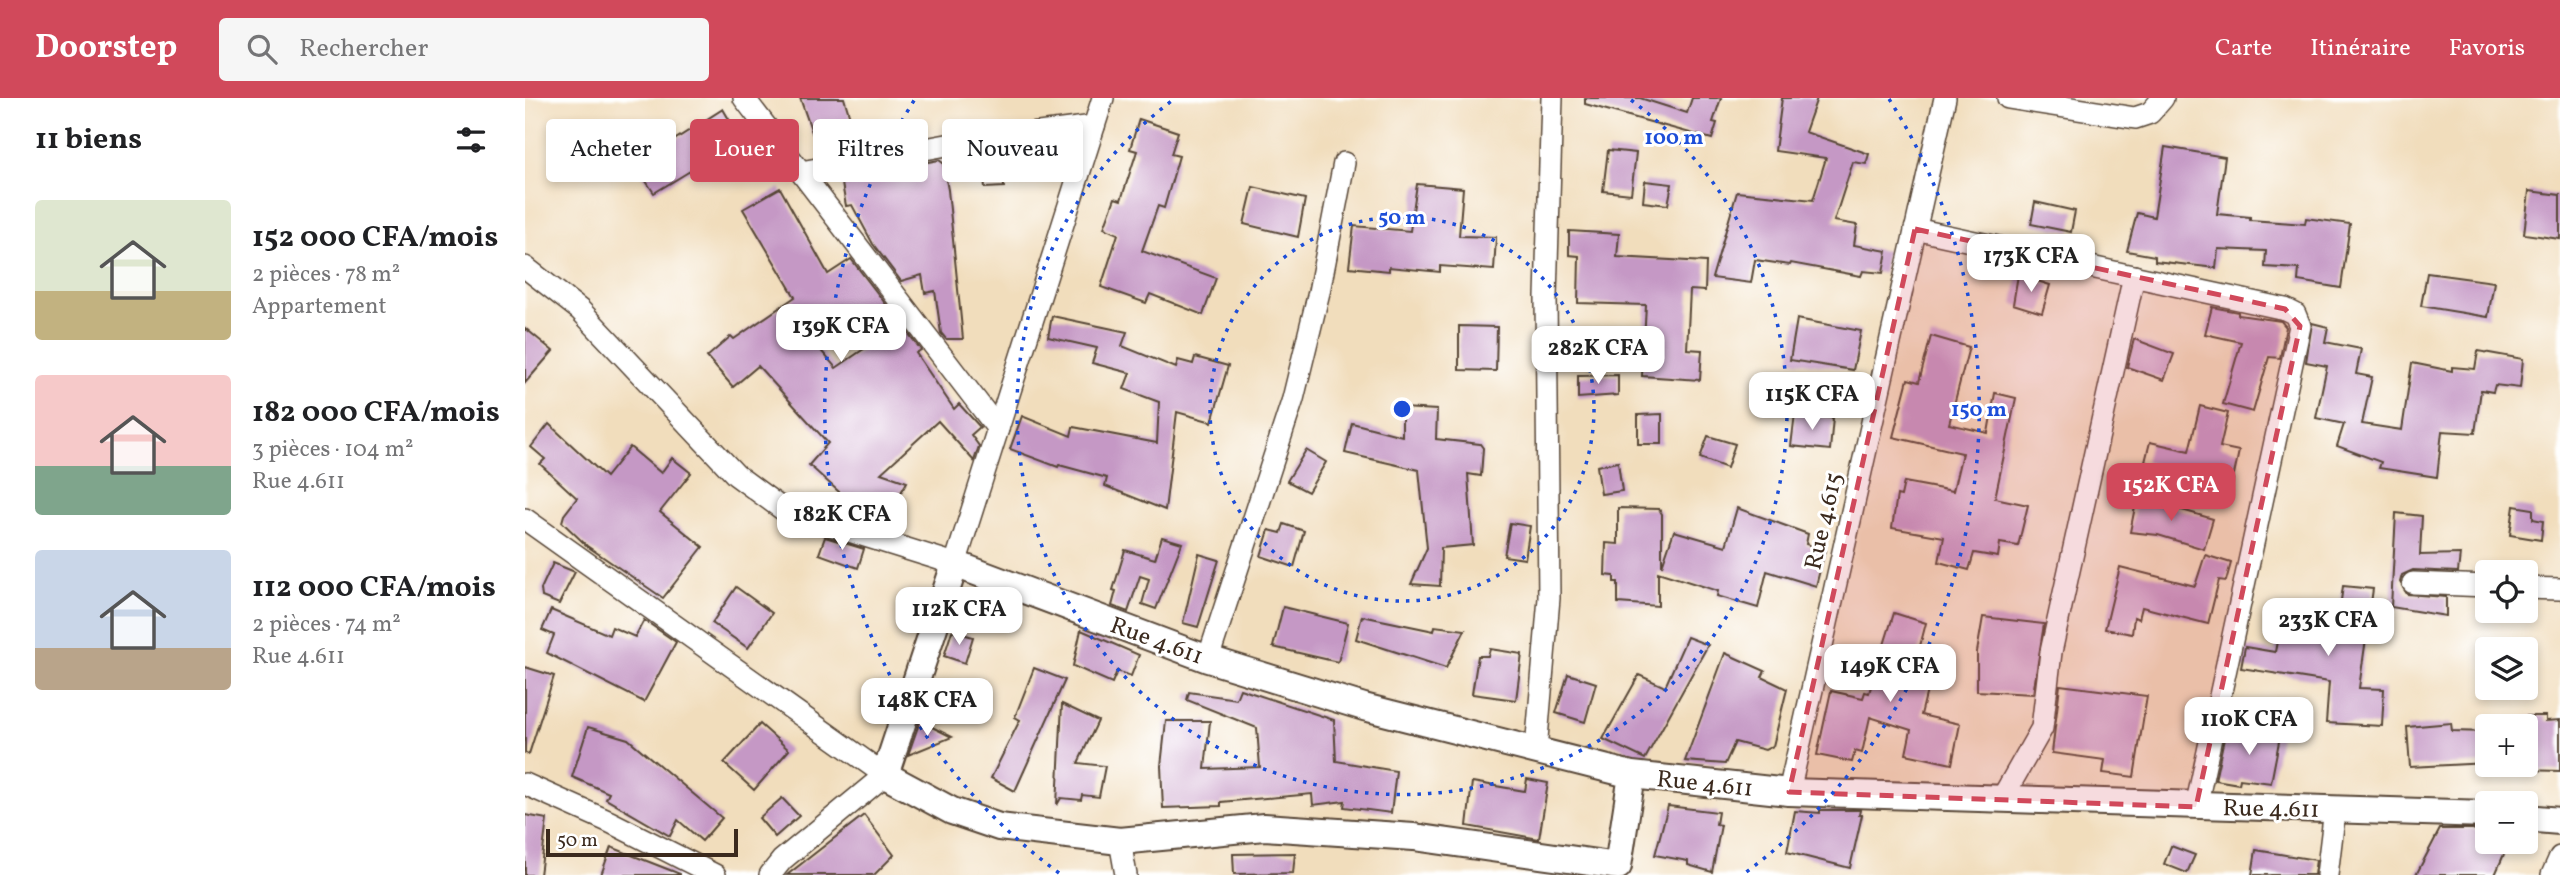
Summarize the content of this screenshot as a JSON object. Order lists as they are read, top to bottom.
{
  "streets": {
    "street": ["Rue 4.615", "Rue 4.611"]
  },
  "crossings": [
    ["Rue 4.615", "Rue 4.611"]
  ],
  "scale_bar": "50 m",
  "page": {
    "header": "Doorstep",
    "search": "Rechercher",
    "nav": ["Carte", "Itinéraire", "Favoris"],
    "heading": "11 biens",
    "chip": [
      "Acheter",
      "Louer",
      "Filtres",
      "Nouveau"
    ],
    "list": [
      {
        "name": "152 000 CFA/mois",
        "note": "2 pièces · 78 m² · Appartement"
      },
      {
        "name": "182 000 CFA/mois",
        "note": "3 pièces · 104 m² · Rue 4.611"
      },
      {
        "name": "112 000 CFA/mois",
        "note": "2 pièces · 74 m² · Rue 4.611"
      }
    ],
    "price": [
      "173K CFA",
      "139K CFA",
      "282K CFA",
      "115K CFA",
      "152K CFA",
      "182K CFA",
      "112K CFA",
      "233K CFA",
      "149K CFA",
      "148K CFA",
      "110K CFA"
    ],
    "map_buttons": ["+", "−"],
    "scale": "50 m"
  },
  "rings": ["100 m", "50 m", "150 m"]
}
